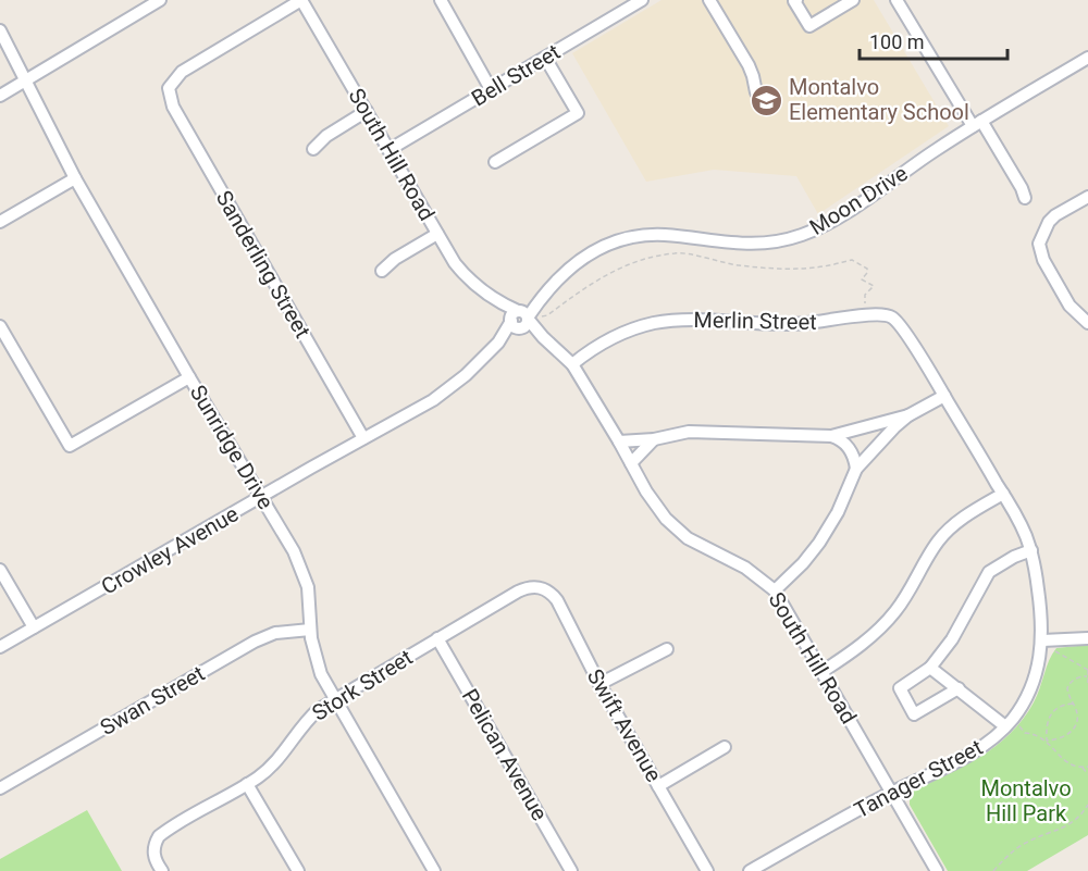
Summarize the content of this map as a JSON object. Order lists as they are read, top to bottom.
{
  "streets": {
    "street": [
      "Bell Street",
      "South Hill Road",
      "Moon Drive",
      "Sanderling Street",
      "Merlin Street",
      "Sunridge Drive",
      "Crowley Avenue",
      "Stork Street",
      "Swan Street",
      "Swift Avenue",
      "Pelican Avenue",
      "Tanager Street"
    ]
  },
  "crossings": [
    ["Bell Street", "South Hill Road"],
    ["South Hill Road", "Moon Drive"],
    ["South Hill Road", "Sanderling Street"],
    ["South Hill Road", "Merlin Street"],
    ["South Hill Road", "Crowley Avenue"],
    ["South Hill Road", "Tanager Street"],
    ["Moon Drive", "Crowley Avenue"],
    ["Sanderling Street", "Crowley Avenue"],
    ["Merlin Street", "Tanager Street"],
    ["Sunridge Drive", "Crowley Avenue"],
    ["Sunridge Drive", "Stork Street"],
    ["Sunridge Drive", "Swan Street"],
    ["Stork Street", "Swift Avenue"],
    ["Stork Street", "Pelican Avenue"]
  ],
  "parks": ["Montalvo Hill Park"],
  "places": {
    "school or university": ["Montalvo Elementary School"]
  },
  "scale_bar": "100 m"
}
